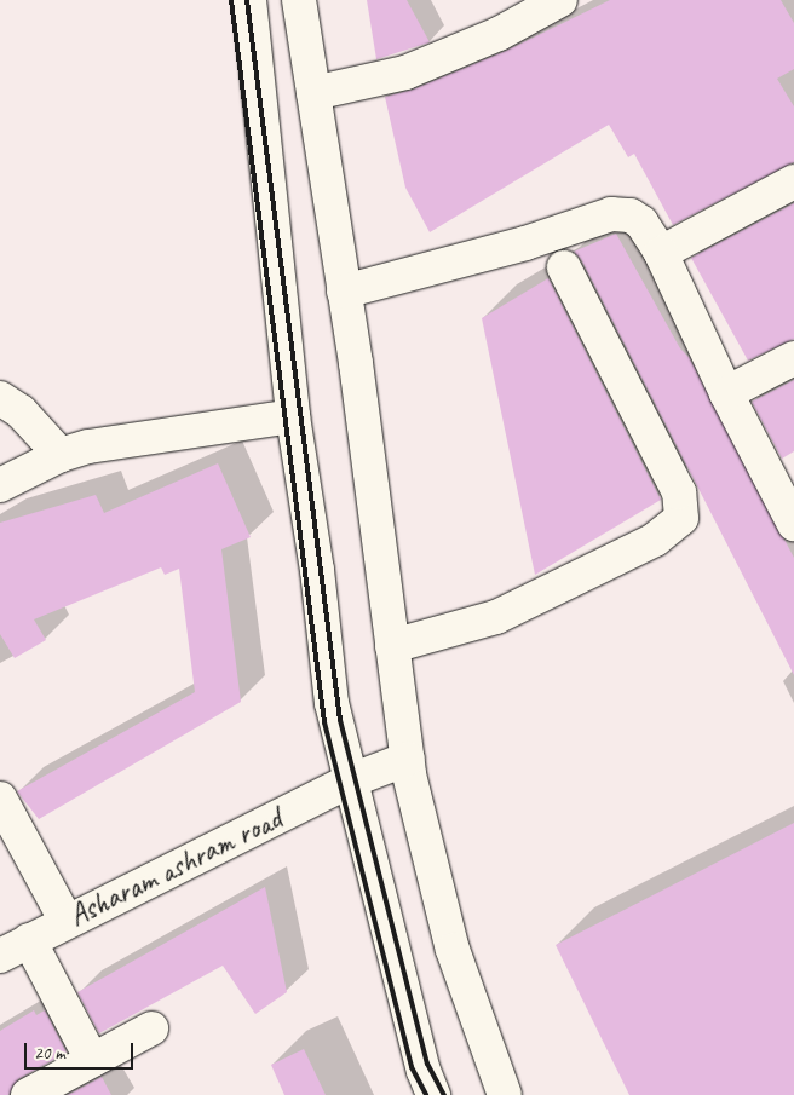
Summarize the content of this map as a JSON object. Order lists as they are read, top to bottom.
{
  "streets": {
    "street": ["Asharam ashram road"]
  },
  "scale_bar": "20 m"
}
